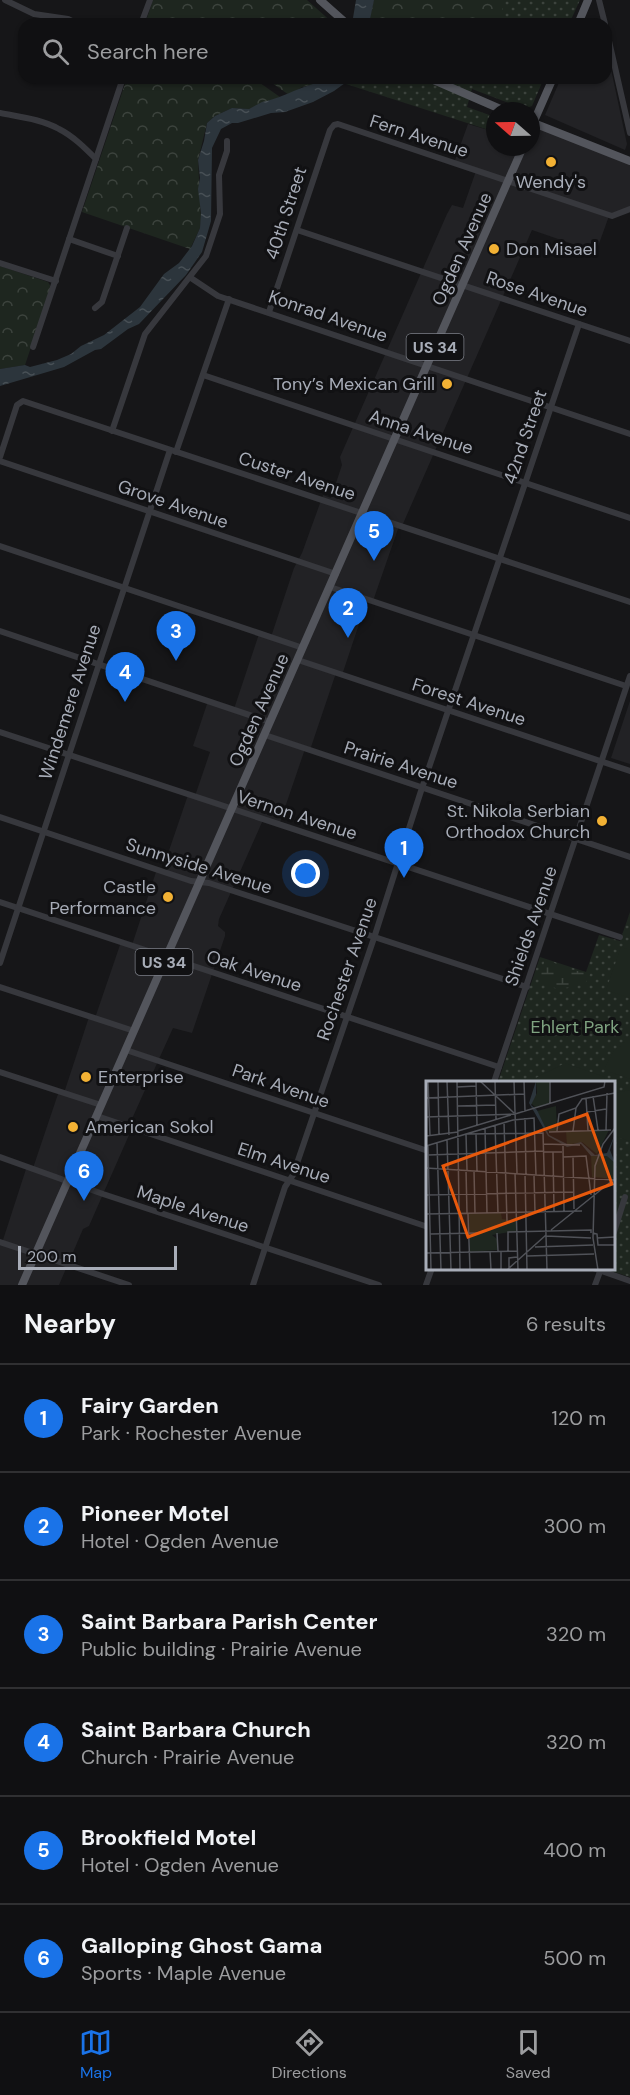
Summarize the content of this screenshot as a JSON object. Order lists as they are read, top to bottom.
{
  "streets": {
    "main road": ["Ogden Avenue", "US 34"],
    "street": [
      "Fern Avenue",
      "40th Street",
      "Rose Avenue",
      "Konrad Avenue",
      "Anna Avenue",
      "42nd Street",
      "Custer Avenue",
      "Grove Avenue",
      "Windemere Avenue",
      "Forest Avenue",
      "Prairie Avenue",
      "Vernon Avenue",
      "Sunnyside Avenue",
      "Shields Avenue",
      "Rochester Avenue",
      "Oak Avenue",
      "Park Avenue",
      "Elm Avenue",
      "Maple Avenue"
    ]
  },
  "crossings": [
    ["Fern Avenue", "40th Street"],
    ["Fern Avenue", "Ogden Avenue"],
    ["40th Street", "Rose Avenue"],
    ["40th Street", "Konrad Avenue"],
    ["Ogden Avenue", "Rose Avenue"],
    ["Ogden Avenue", "Konrad Avenue"],
    ["Ogden Avenue", "Anna Avenue"],
    ["Ogden Avenue", "Custer Avenue"],
    ["Ogden Avenue", "Grove Avenue"],
    ["Ogden Avenue", "Forest Avenue"],
    ["Ogden Avenue", "Prairie Avenue"],
    ["Ogden Avenue", "Vernon Avenue"],
    ["Ogden Avenue", "Sunnyside Avenue"],
    ["Ogden Avenue", "Oak Avenue"],
    ["Ogden Avenue", "Park Avenue"],
    ["Ogden Avenue", "Elm Avenue"],
    ["Ogden Avenue", "Maple Avenue"],
    ["Rose Avenue", "42nd Street"],
    ["Konrad Avenue", "42nd Street"],
    ["Anna Avenue", "42nd Street"],
    ["42nd Street", "Custer Avenue"],
    ["42nd Street", "Rochester Avenue"],
    ["Custer Avenue", "Windemere Avenue"],
    ["Custer Avenue", "Rochester Avenue"],
    ["Grove Avenue", "Windemere Avenue"],
    ["Windemere Avenue", "Vernon Avenue"],
    ["Windemere Avenue", "Sunnyside Avenue"],
    ["Windemere Avenue", "Oak Avenue"],
    ["Forest Avenue", "Shields Avenue"],
    ["Forest Avenue", "Rochester Avenue"],
    ["Prairie Avenue", "Shields Avenue"],
    ["Prairie Avenue", "Rochester Avenue"],
    ["Vernon Avenue", "Shields Avenue"],
    ["Vernon Avenue", "Rochester Avenue"],
    ["Sunnyside Avenue", "Shields Avenue"],
    ["Sunnyside Avenue", "Rochester Avenue"],
    ["Shields Avenue", "Oak Avenue"],
    ["Rochester Avenue", "Oak Avenue"],
    ["Rochester Avenue", "Park Avenue"],
    ["Rochester Avenue", "Elm Avenue"],
    ["Rochester Avenue", "Maple Avenue"]
  ],
  "parks": ["Ehlert Park"],
  "places": [
    "Wendy's",
    "Don Misael",
    "Tony’s Mexican Grill",
    "St. Nikola Serbian Orthodox Church",
    "Castle Performance",
    "Enterprise",
    "American Sokol"
  ],
  "scale_bar": "200 m",
  "north": "left",
  "page": {
    "search": "Search here",
    "pins": [
      "5",
      "2",
      "3",
      "4",
      "1",
      "6"
    ],
    "scale": "200 m",
    "heading": ["Nearby", "6 results"],
    "list": [
      {
        "mark": "1",
        "name": "Fairy Garden",
        "note": "Park · Rochester Avenue",
        "value": "120 m"
      },
      {
        "mark": "2",
        "name": "Pioneer Motel",
        "note": "Hotel · Ogden Avenue",
        "value": "300 m"
      },
      {
        "mark": "3",
        "name": "Saint Barbara Parish Center",
        "note": "Public building · Prairie Avenue",
        "value": "320 m"
      },
      {
        "mark": "4",
        "name": "Saint Barbara Church",
        "note": "Church · Prairie Avenue",
        "value": "320 m"
      },
      {
        "mark": "5",
        "name": "Brookfield Motel",
        "note": "Hotel · Ogden Avenue",
        "value": "400 m"
      },
      {
        "mark": "6",
        "name": "Galloping Ghost Gama",
        "note": "Sports · Maple Avenue",
        "value": "500 m"
      }
    ],
    "nav": ["Map", "Directions", "Saved"]
  }
}
